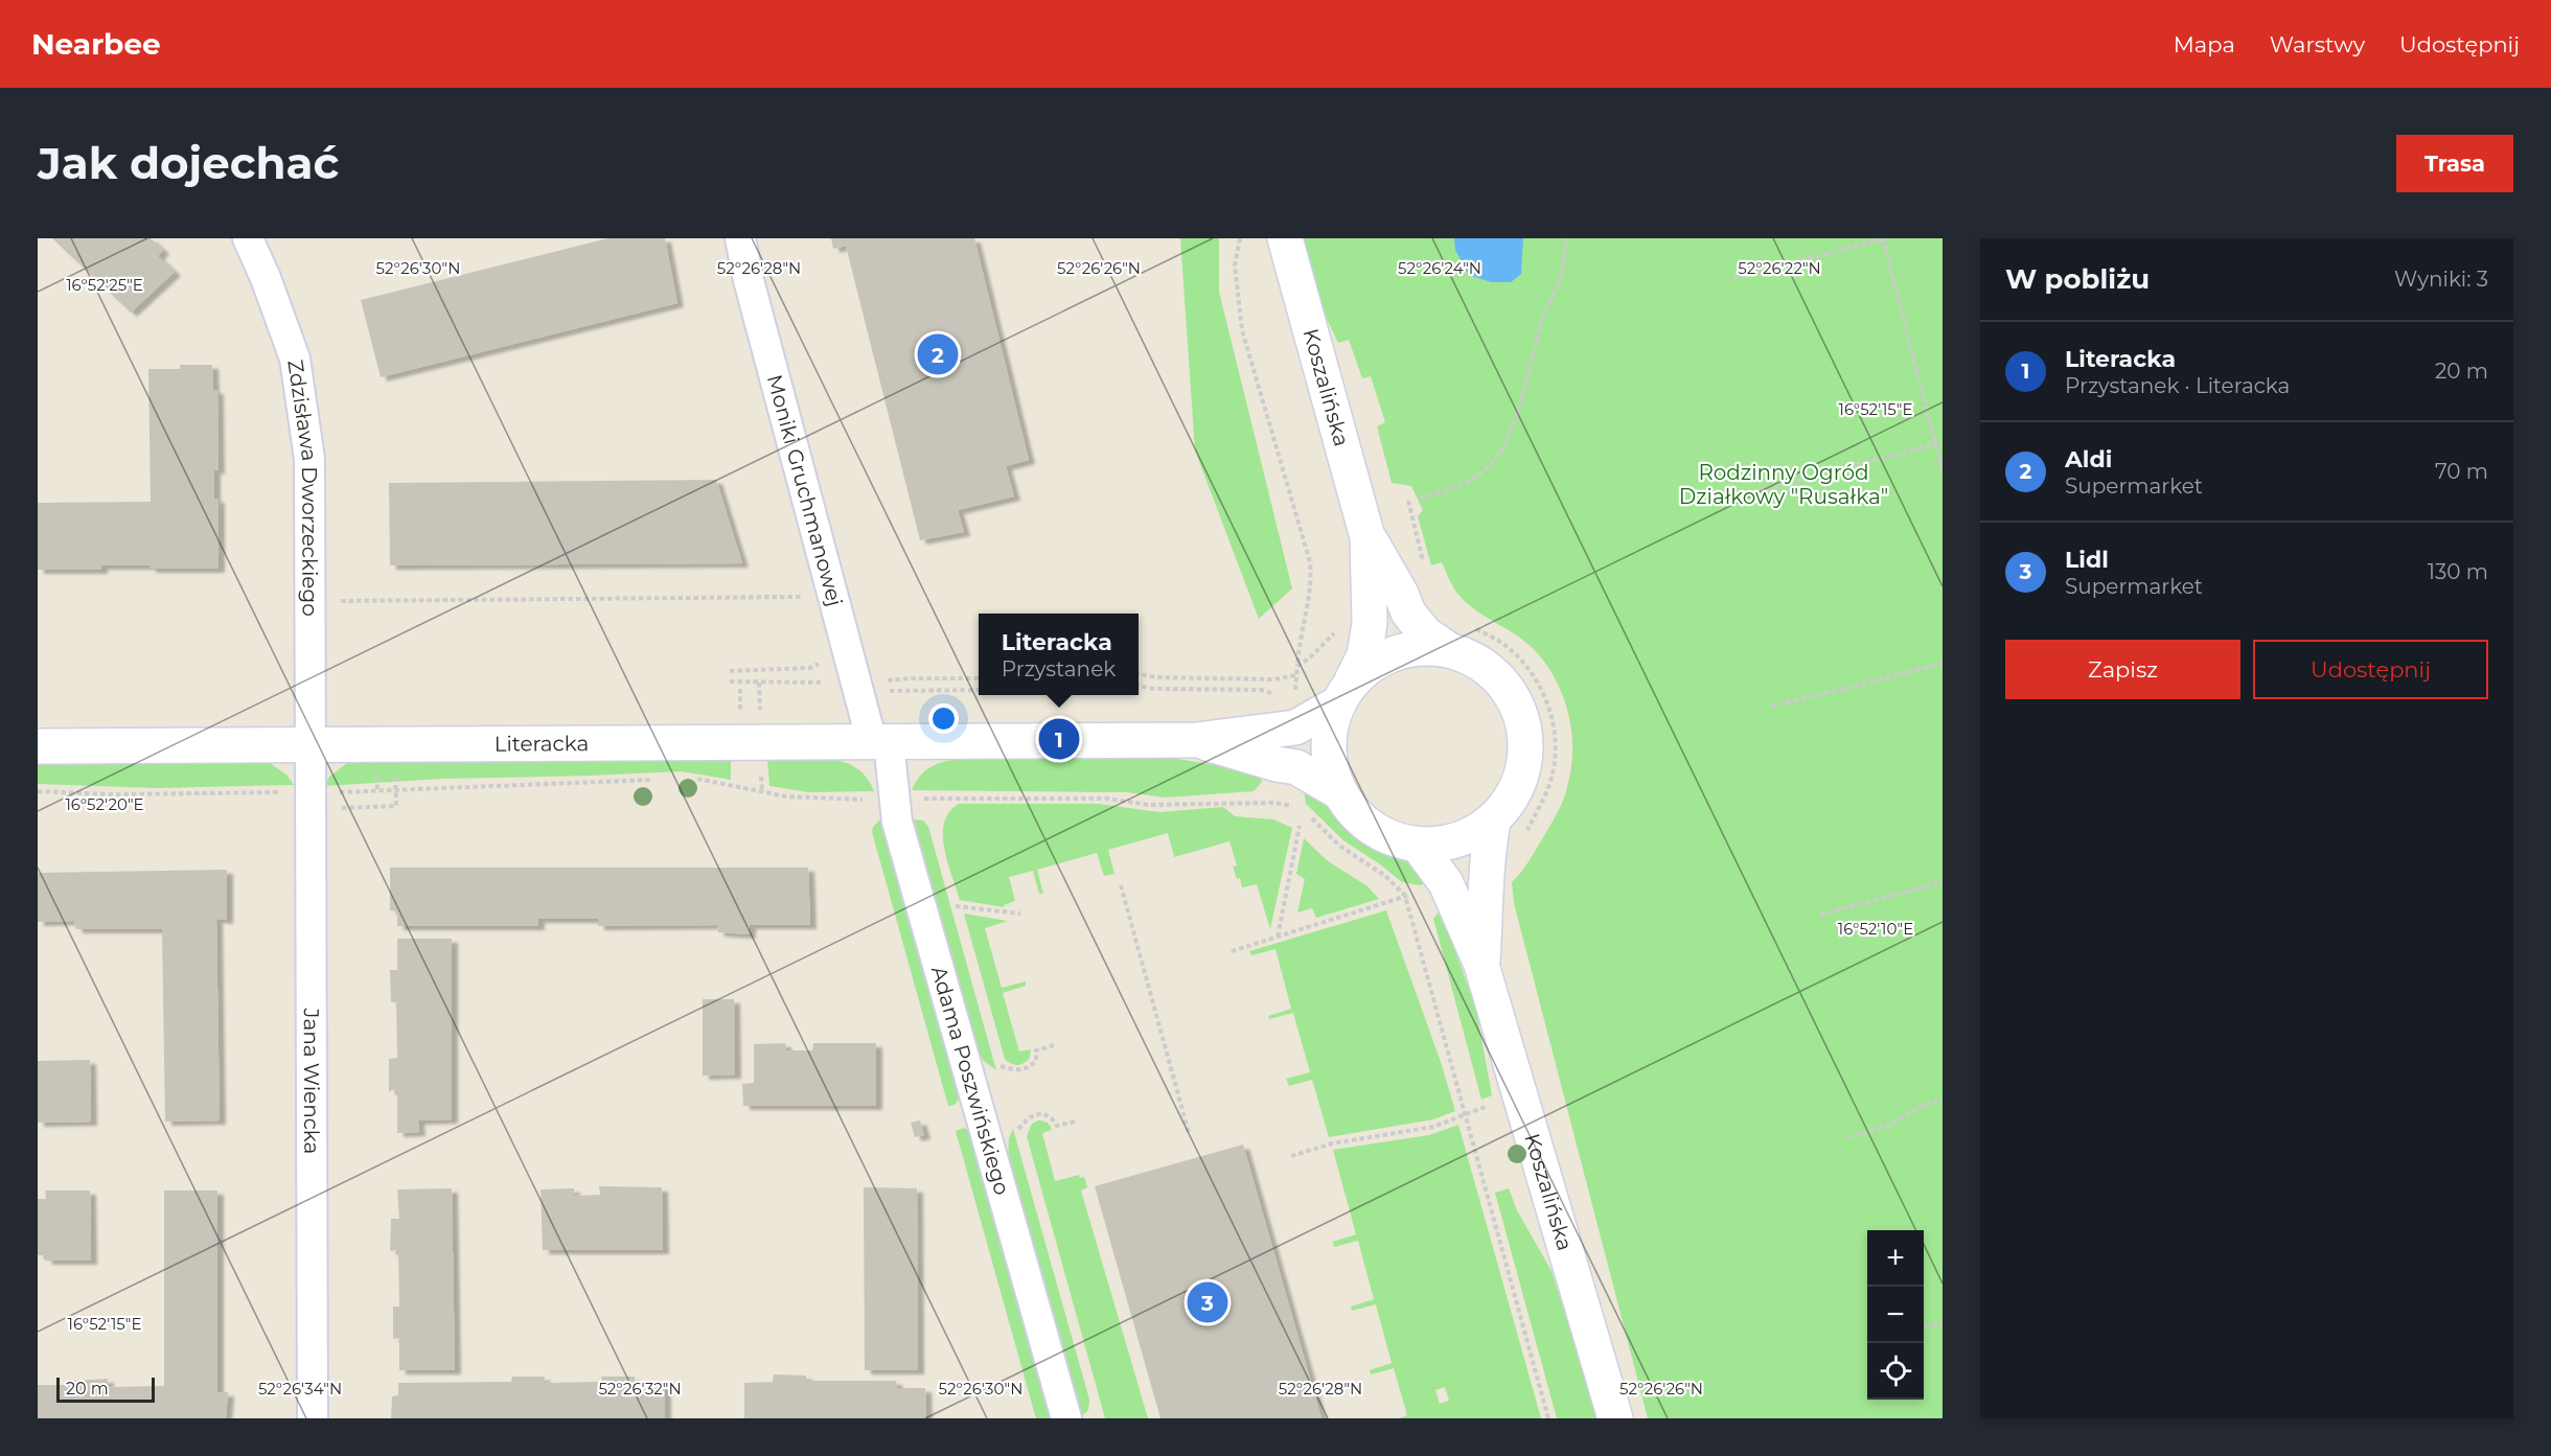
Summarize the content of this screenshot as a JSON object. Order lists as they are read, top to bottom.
{
  "streets": {
    "street": [
      "Koszalińska",
      "Zdzisława Dworzeckiego",
      "Moniki Gruchmanowej",
      "Literacka",
      "Jana Wiencka",
      "Adama Poszwińskiego"
    ]
  },
  "crossings": [
    ["Koszalińska", "Literacka"],
    ["Zdzisława Dworzeckiego", "Literacka"],
    ["Zdzisława Dworzeckiego", "Jana Wiencka"],
    ["Moniki Gruchmanowej", "Literacka"],
    ["Moniki Gruchmanowej", "Adama Poszwińskiego"],
    ["Literacka", "Jana Wiencka"],
    ["Literacka", "Adama Poszwińskiego"]
  ],
  "parks": ["Rodzinny Ogród Działkowy \"Rusałka\""],
  "scale_bar": "20 m",
  "page": {
    "header": "Nearbee",
    "nav": ["Mapa", "Warstwy", "Udostępnij"],
    "buttons": [
      "Trasa",
      ["Zapisz", "Udostępnij"]
    ],
    "title": "Jak dojechać",
    "heading": ["W pobliżu", "Wyniki: 3"],
    "list": [
      {
        "mark": "1",
        "name": "Literacka",
        "note": "Przystanek · Literacka",
        "value": "20 m"
      },
      {
        "mark": "2",
        "name": "Aldi",
        "note": "Supermarket",
        "value": "70 m"
      },
      {
        "mark": "3",
        "name": "Lidl",
        "note": "Supermarket",
        "value": "130 m"
      }
    ],
    "pins": ["2", "1", "3"],
    "popup": ["Literacka", "Przystanek"],
    "map_buttons": ["+", "−"],
    "scale": "20 m"
  },
  "coordinates": [
    "52°26'30\"N",
    "52°26'26\"N",
    "52°26'24\"N",
    "52°26'28\"N",
    "52°26'22\"N",
    "16°52'25\"E",
    "16°52'15\"E",
    "16°52'20\"E",
    "16°52'10\"E",
    "52°26'34\"N",
    "52°26'32\"N"
  ]
}
